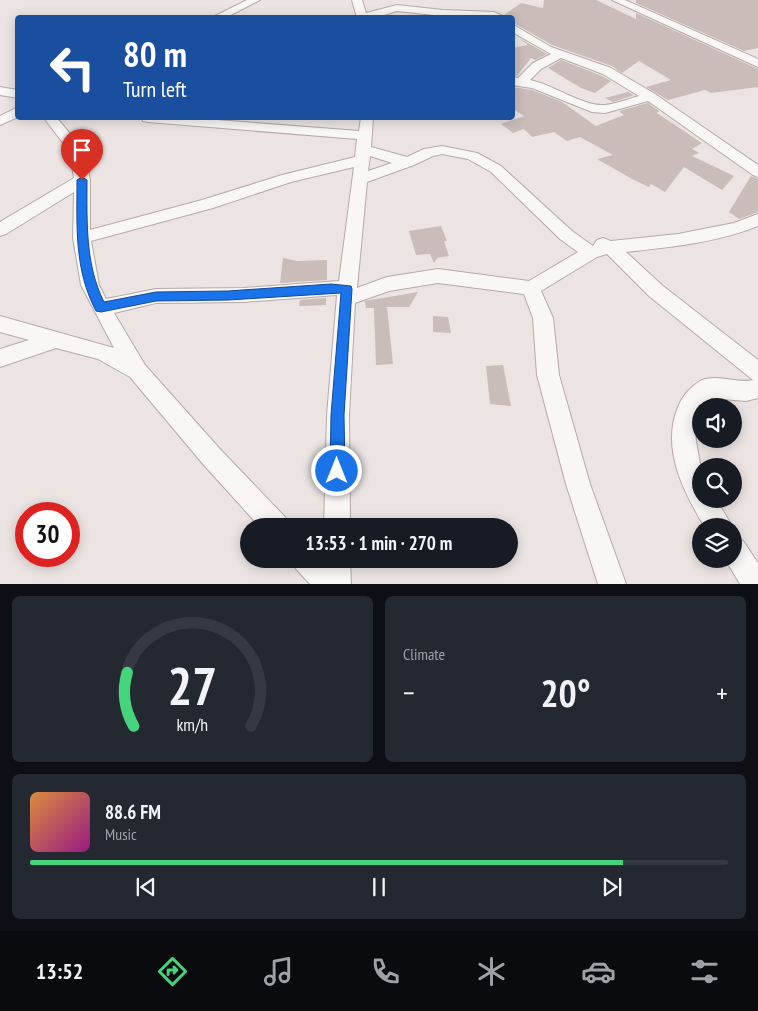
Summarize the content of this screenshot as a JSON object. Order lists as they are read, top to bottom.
{
  "page": {
    "turn": ["80 m", "Turn left"],
    "limit": "30",
    "trip": "13:53 · 1 min · 270 m",
    "tile": "Climate",
    "heat": ["−", "20°", "+"],
    "song": ["88.6 FM", "Music"],
    "tabs": "13:52",
    "gauge": ["27", "km/h"]
  }
}
